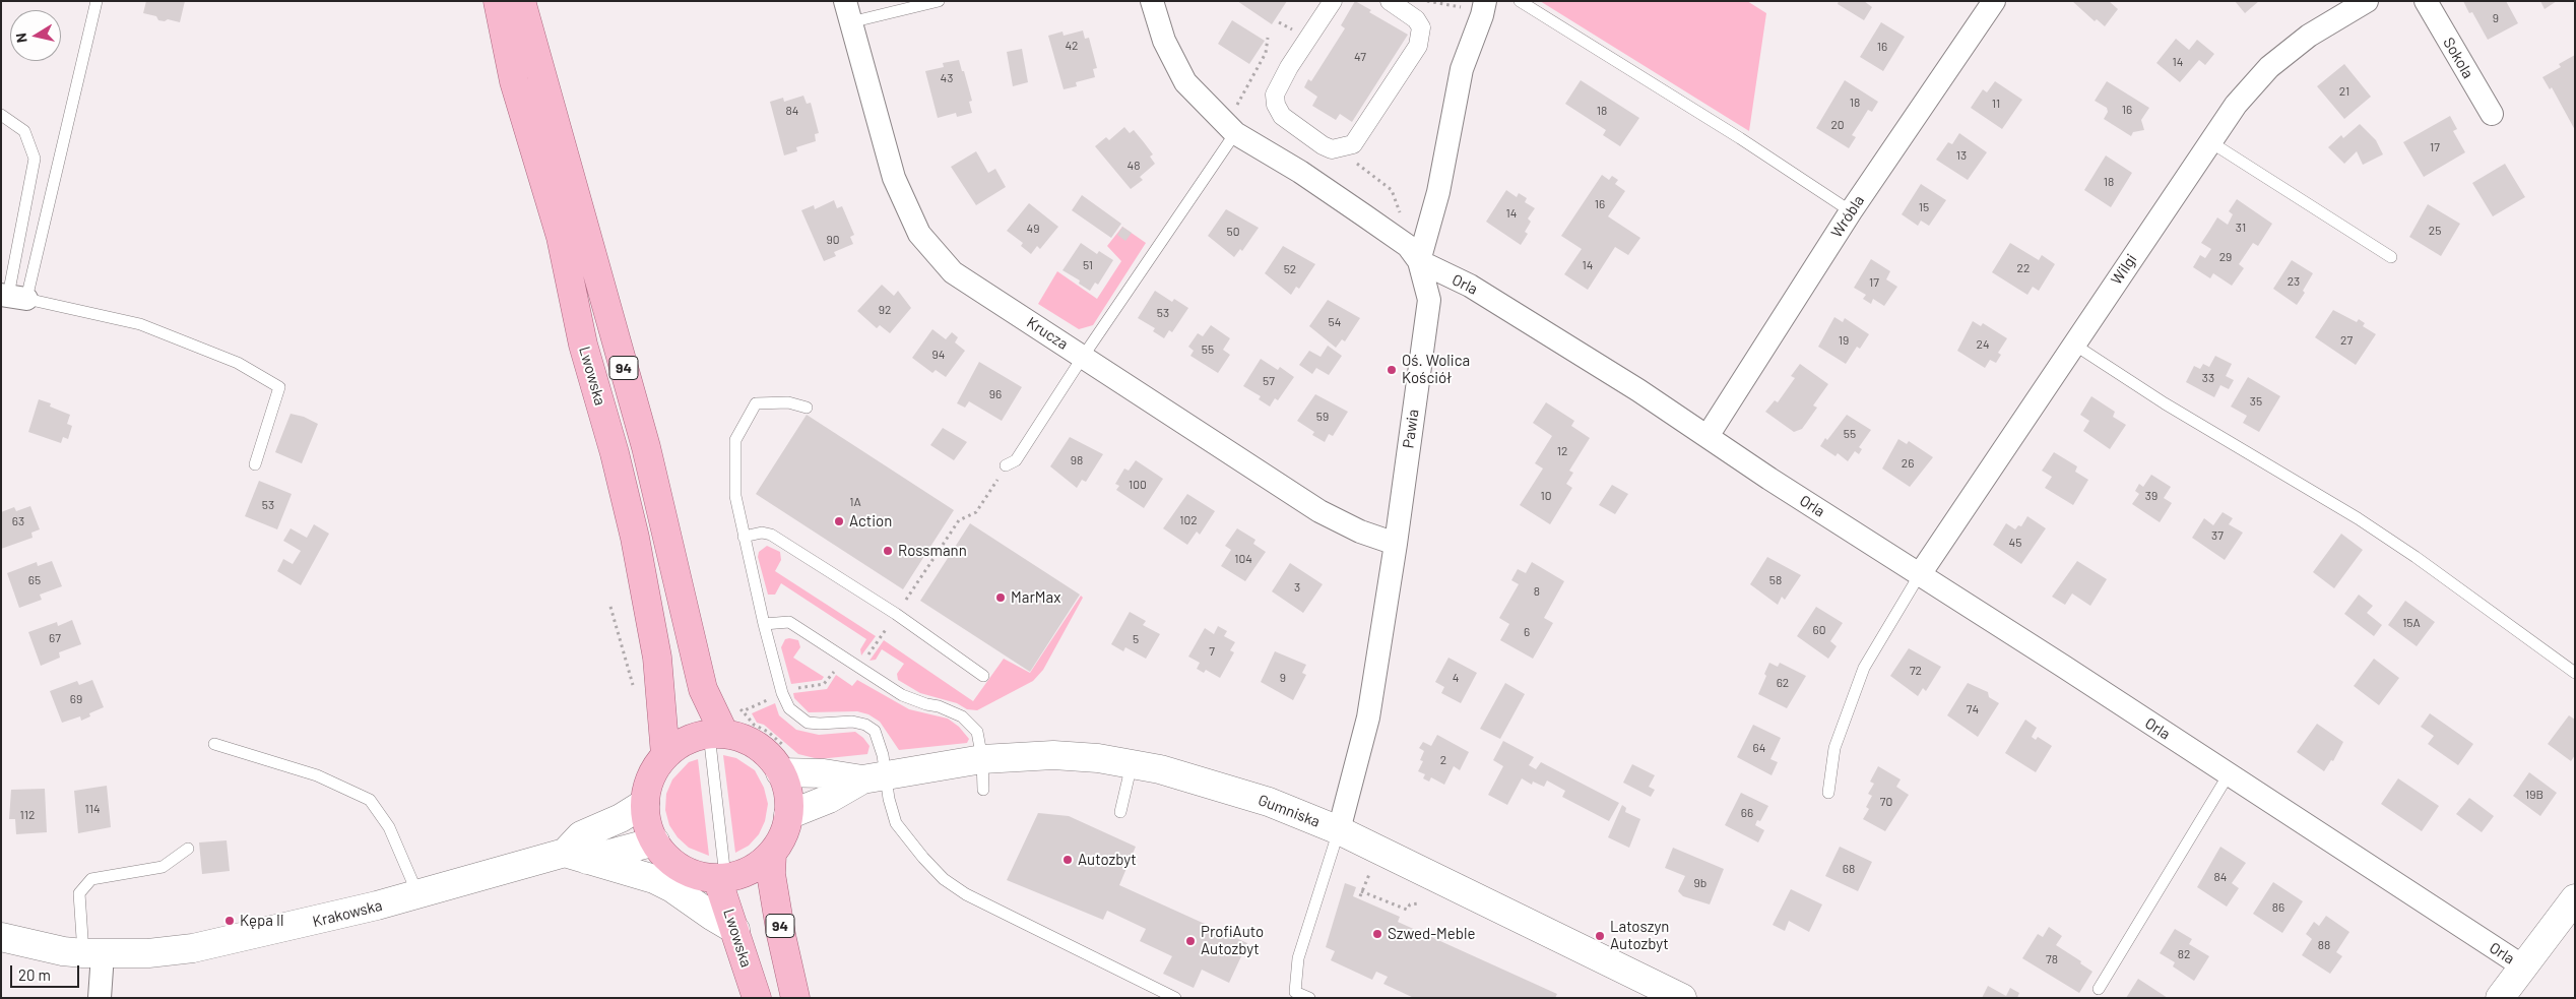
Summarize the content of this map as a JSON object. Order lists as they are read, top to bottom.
{
  "streets": {
    "main road": ["94", "Lwowska"],
    "street": [
      "Sokola",
      "Wróbla",
      "Wilgi",
      "Orla",
      "Krucza",
      "Pawia",
      "Gumniska",
      "Krakowska"
    ]
  },
  "crossings": [
    ["Wróbla", "Orla"],
    ["Wilgi", "Orla"],
    ["Orla", "Pawia"],
    ["Krucza", "Pawia"],
    ["94", "Lwowska"],
    ["Pawia", "Gumniska"]
  ],
  "places": [
    "Oś. Wolica Kościół",
    "Action",
    "Rossmann",
    "MarMax",
    "Autozbyt",
    "Kępa II",
    "Szwed-Meble",
    "Latoszyn Autozbyt",
    "ProfiAuto Autozbyt"
  ],
  "house_numbers": [
    "9",
    "42",
    "16",
    "47",
    "14",
    "43",
    "21",
    "18",
    "11",
    "16",
    "84",
    "18",
    "20",
    "17",
    "13",
    "48",
    "18",
    "16",
    "15",
    "14",
    "31",
    "49",
    "25",
    "50",
    "90",
    "29",
    "51",
    "14",
    "22",
    "52",
    "23",
    "17",
    "92",
    "53",
    "54",
    "19",
    "27",
    "24",
    "55",
    "94",
    "33",
    "57",
    "96",
    "35",
    "59",
    "55",
    "12",
    "98",
    "26",
    "100",
    "10",
    "39",
    "1A",
    "53",
    "102",
    "63",
    "37",
    "45",
    "104",
    "65",
    "58",
    "3",
    "8",
    "15A",
    "60",
    "6",
    "67",
    "5",
    "7",
    "72",
    "9",
    "4",
    "62",
    "69",
    "74",
    "64",
    "2",
    "19B",
    "70",
    "114",
    "66",
    "112",
    "68",
    "84",
    "9b",
    "86",
    "88",
    "82",
    "78"
  ],
  "scale_bar": "20 m",
  "north": "left"
}
